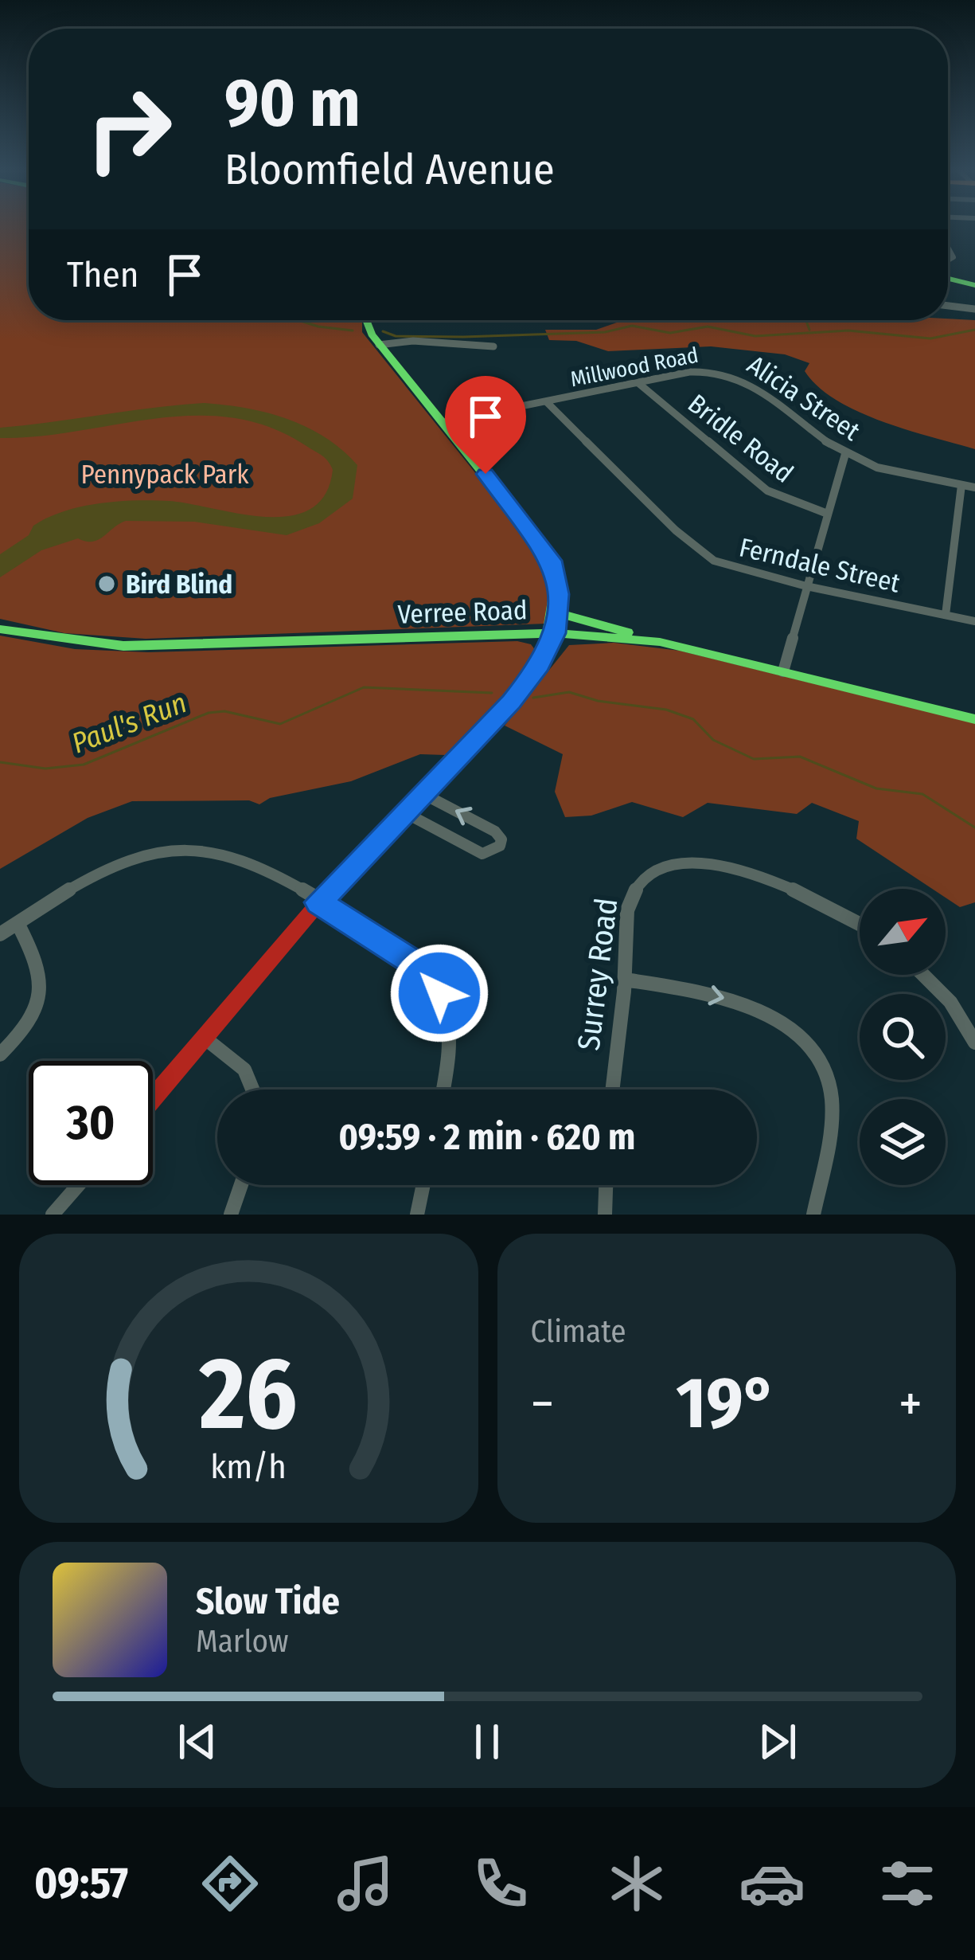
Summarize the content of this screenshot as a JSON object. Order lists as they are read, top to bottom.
{
  "streets": {
    "street": [
      "Millwood Road",
      "Alicia Street",
      "Bridle Road",
      "Ferndale Street",
      "Verree Road",
      "Surrey Road"
    ]
  },
  "crossings": [
    ["Millwood Road", "Alicia Street"],
    ["Millwood Road", "Bridle Road"],
    ["Millwood Road", "Ferndale Street"]
  ],
  "water": ["Paul's Run"],
  "parks": ["Pennypack Park"],
  "places": ["Bird Blind"],
  "north": "top right",
  "page": {
    "turn": ["90 m", "Bloomfield Avenue"],
    "then": "Then",
    "limit": "30",
    "trip": "09:59 · 2 min · 620 m",
    "tile": "Climate",
    "heat": ["−", "19°", "+"],
    "song": ["Slow Tide", "Marlow"],
    "tabs": "09:57",
    "gauge": ["26", "km/h"]
  }
}
